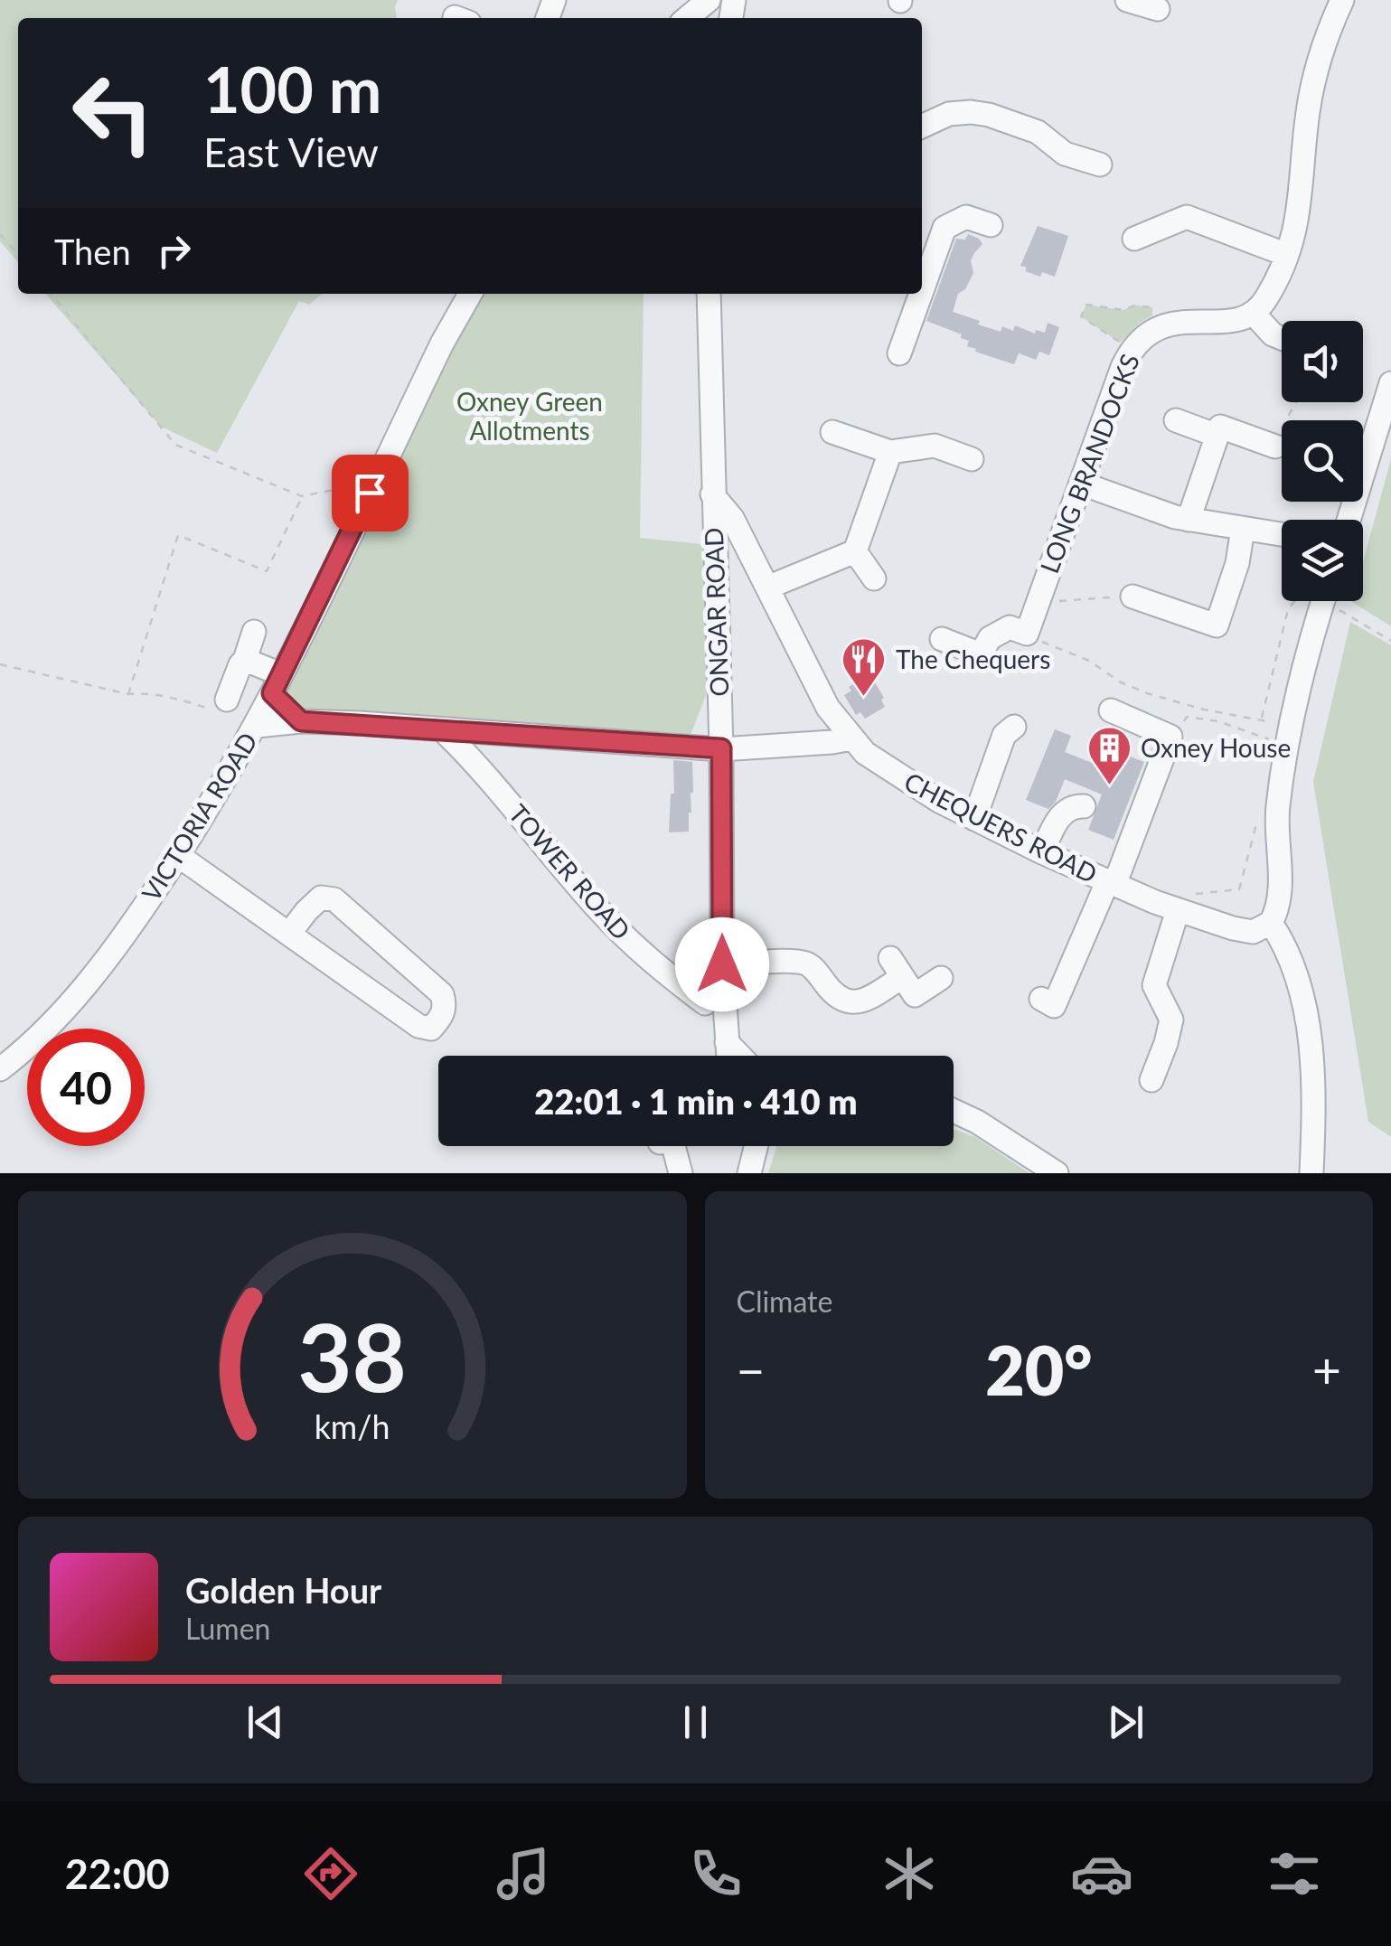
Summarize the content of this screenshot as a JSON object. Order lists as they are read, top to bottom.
{
  "streets": {
    "street": [
      "LONG BRANDOCKS",
      "ONGAR ROAD",
      "VICTORIA ROAD",
      "CHEQUERS ROAD",
      "TOWER ROAD"
    ]
  },
  "crossings": [
    ["ONGAR ROAD", "CHEQUERS ROAD"]
  ],
  "parks": ["Oxney Green Allotments"],
  "places": {
    "restaurant": ["The Chequers"],
    "building": ["Oxney House"]
  },
  "page": {
    "turn": ["100 m", "East View"],
    "then": "Then",
    "limit": "40",
    "trip": "22:01 · 1 min · 410 m",
    "tile": "Climate",
    "heat": ["−", "20°", "+"],
    "song": ["Golden Hour", "Lumen"],
    "tabs": "22:00",
    "gauge": ["38", "km/h"]
  }
}
